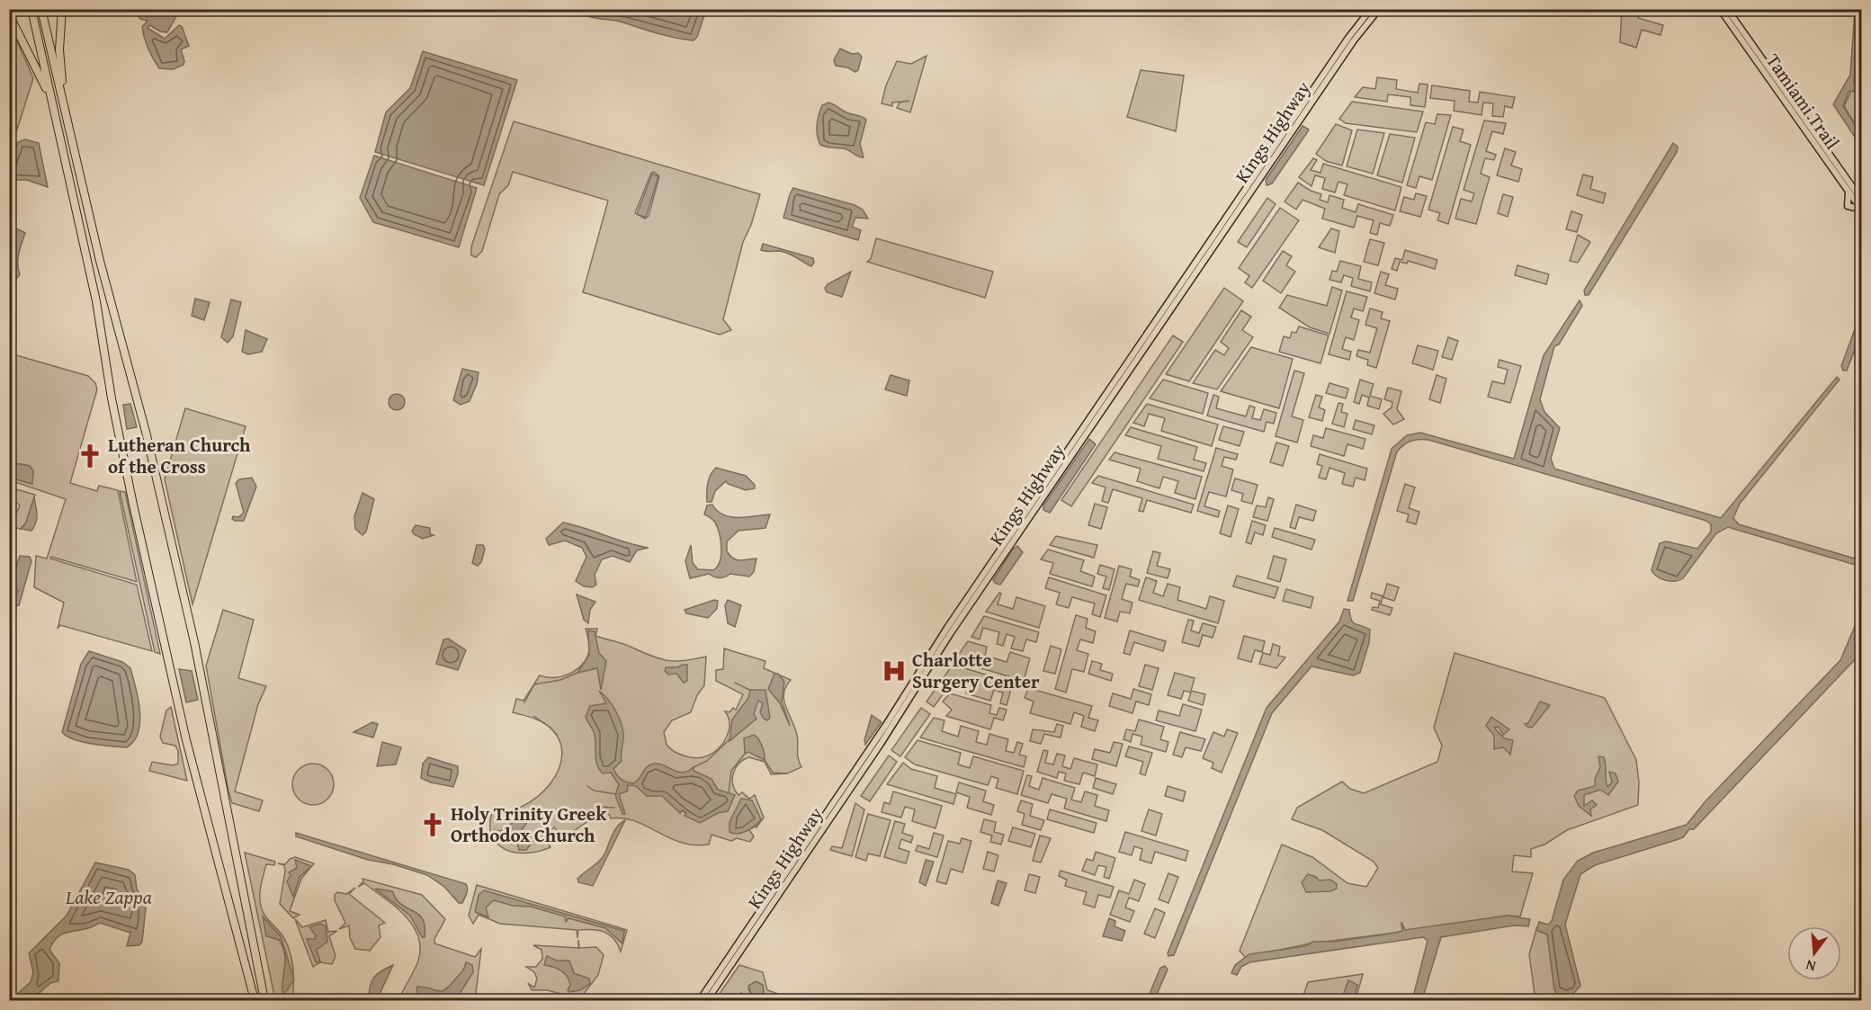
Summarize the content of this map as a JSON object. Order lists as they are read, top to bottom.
{
  "streets": {
    "main road": ["Tamiami Trail", "Kings Highway"]
  },
  "water": ["Lake Zappa"],
  "places": {
    "church": ["Lutheran Church of the Cross", "Holy Trinity Greek Orthodox Church"],
    "hospital": ["Charlotte Surgery Center"]
  },
  "north": "bottom"
}
